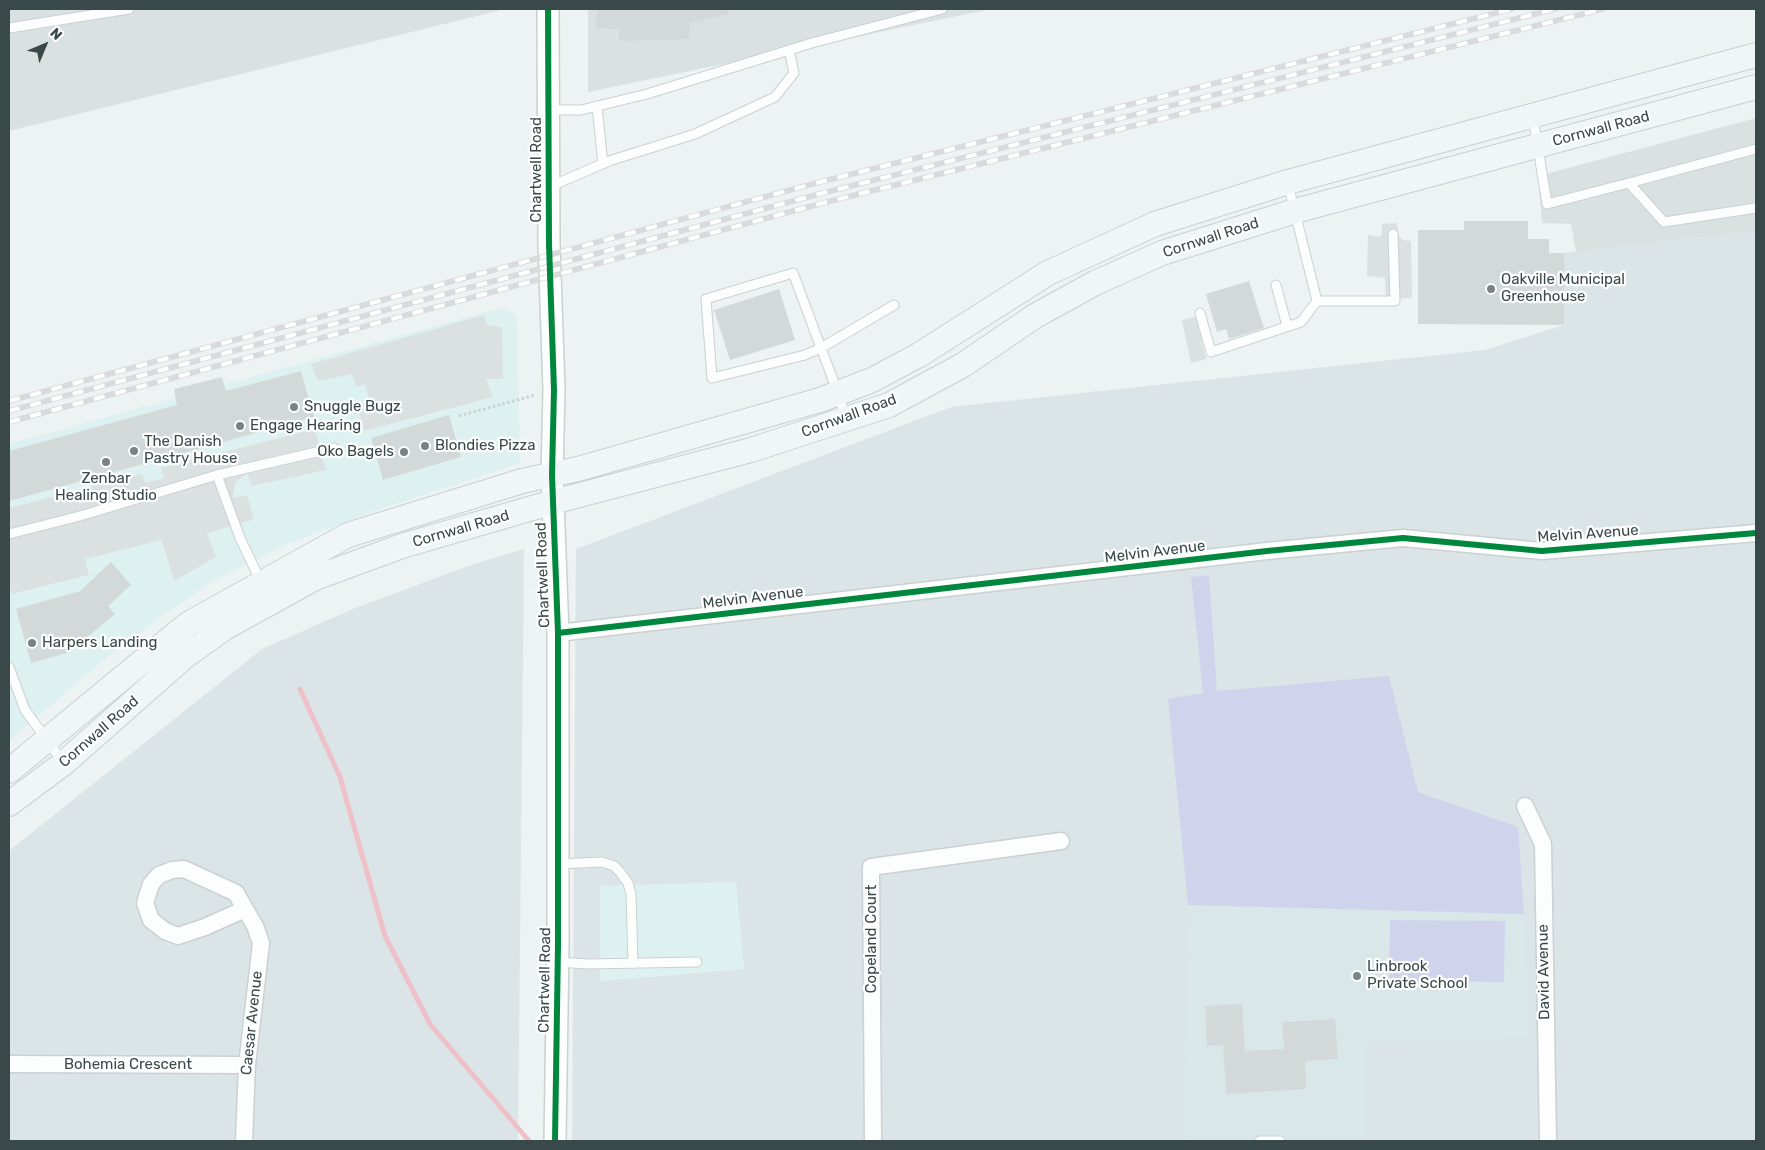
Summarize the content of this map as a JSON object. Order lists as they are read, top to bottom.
{
  "streets": {
    "main road": ["Cornwall Road"],
    "street": [
      "Chartwell Road",
      "Melvin Avenue",
      "Copeland Court",
      "David Avenue",
      "Caesar Avenue",
      "Bohemia Crescent"
    ]
  },
  "crossings": [
    ["Cornwall Road", "Chartwell Road"],
    ["Chartwell Road", "Melvin Avenue"],
    ["Caesar Avenue", "Bohemia Crescent"]
  ],
  "places": [
    "Oakville Municipal Greenhouse",
    "Snuggle Bugz",
    "Engage Hearing",
    "Blondies Pizza",
    "The Danish Pastry House",
    "Oko Bagels",
    "Zenbar Healing Studio",
    "Harpers Landing",
    "Linbrook Private School"
  ],
  "north": "top right"
}
